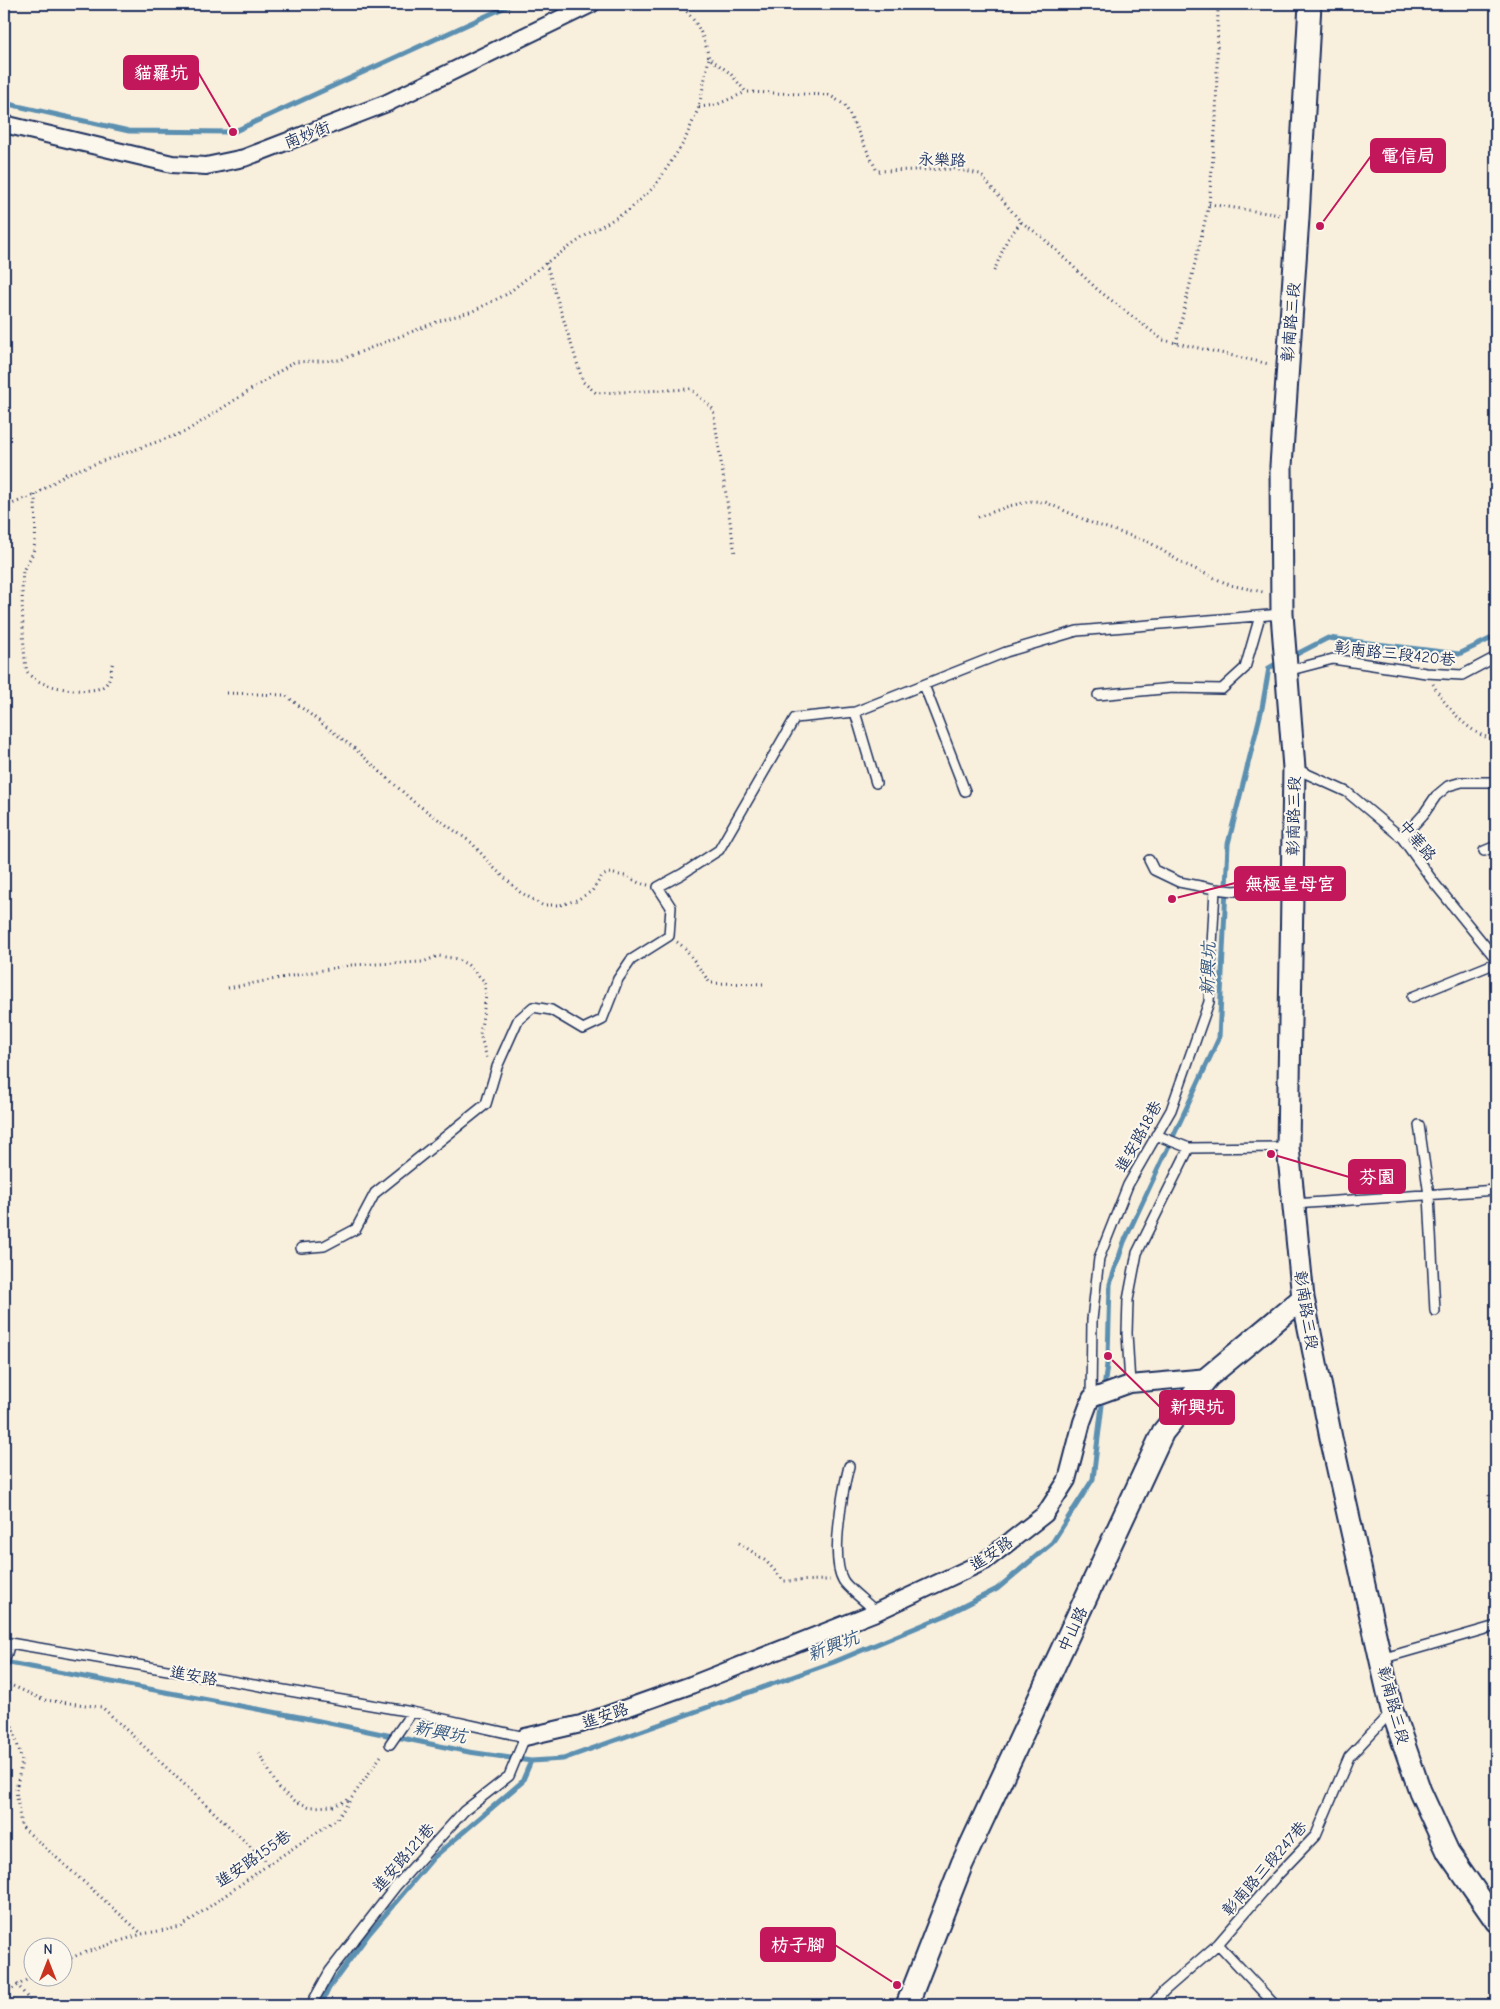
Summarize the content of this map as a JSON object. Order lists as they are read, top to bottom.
{
  "streets": {
    "street": [
      "南妙街",
      "彰南路三段",
      "進安路",
      "中山路"
    ],
    "lane": [
      "彰南路三段420巷",
      "中華路",
      "進安路18巷",
      "進安路121巷",
      "彰南路三段247巷"
    ],
    "path": ["永樂路", "進安路155巷"]
  },
  "crossings": [
    ["永樂路", "彰南路三段"],
    ["彰南路三段", "彰南路三段420巷"],
    ["彰南路三段", "中華路"],
    ["彰南路三段", "中山路"],
    ["彰南路三段", "彰南路三段247巷"],
    ["進安路18巷", "進安路"],
    ["進安路", "進安路121巷"]
  ],
  "water": ["新興坑"],
  "places": [
    "貓羅坑",
    "電信局",
    "無極皇母宮",
    "芬園",
    "新興坑",
    "枋子腳"
  ],
  "north": "top"
}
